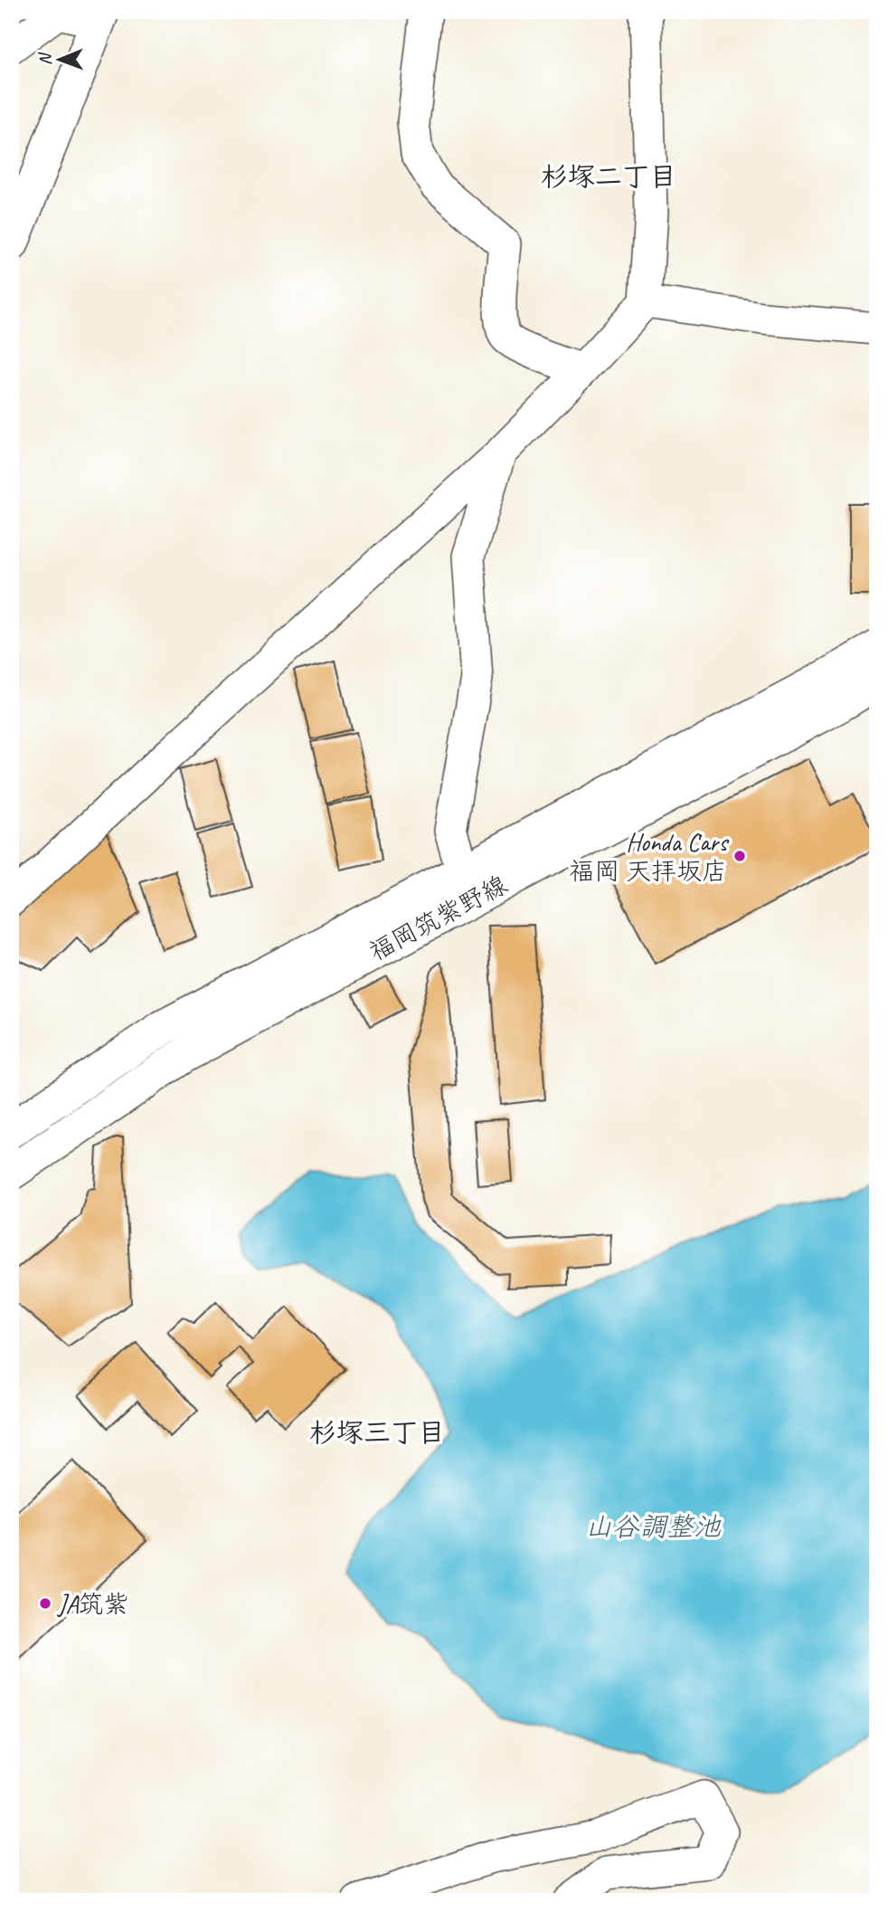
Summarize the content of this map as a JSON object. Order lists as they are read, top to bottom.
{
  "streets": {
    "main road": ["福岡筑紫野線"]
  },
  "districts": ["杉塚二丁目", "杉塚三丁目"],
  "water": ["山谷調整池"],
  "places": ["Honda Cars 福岡 天拝坂店", "JA筑紫"],
  "north": "left"
}
